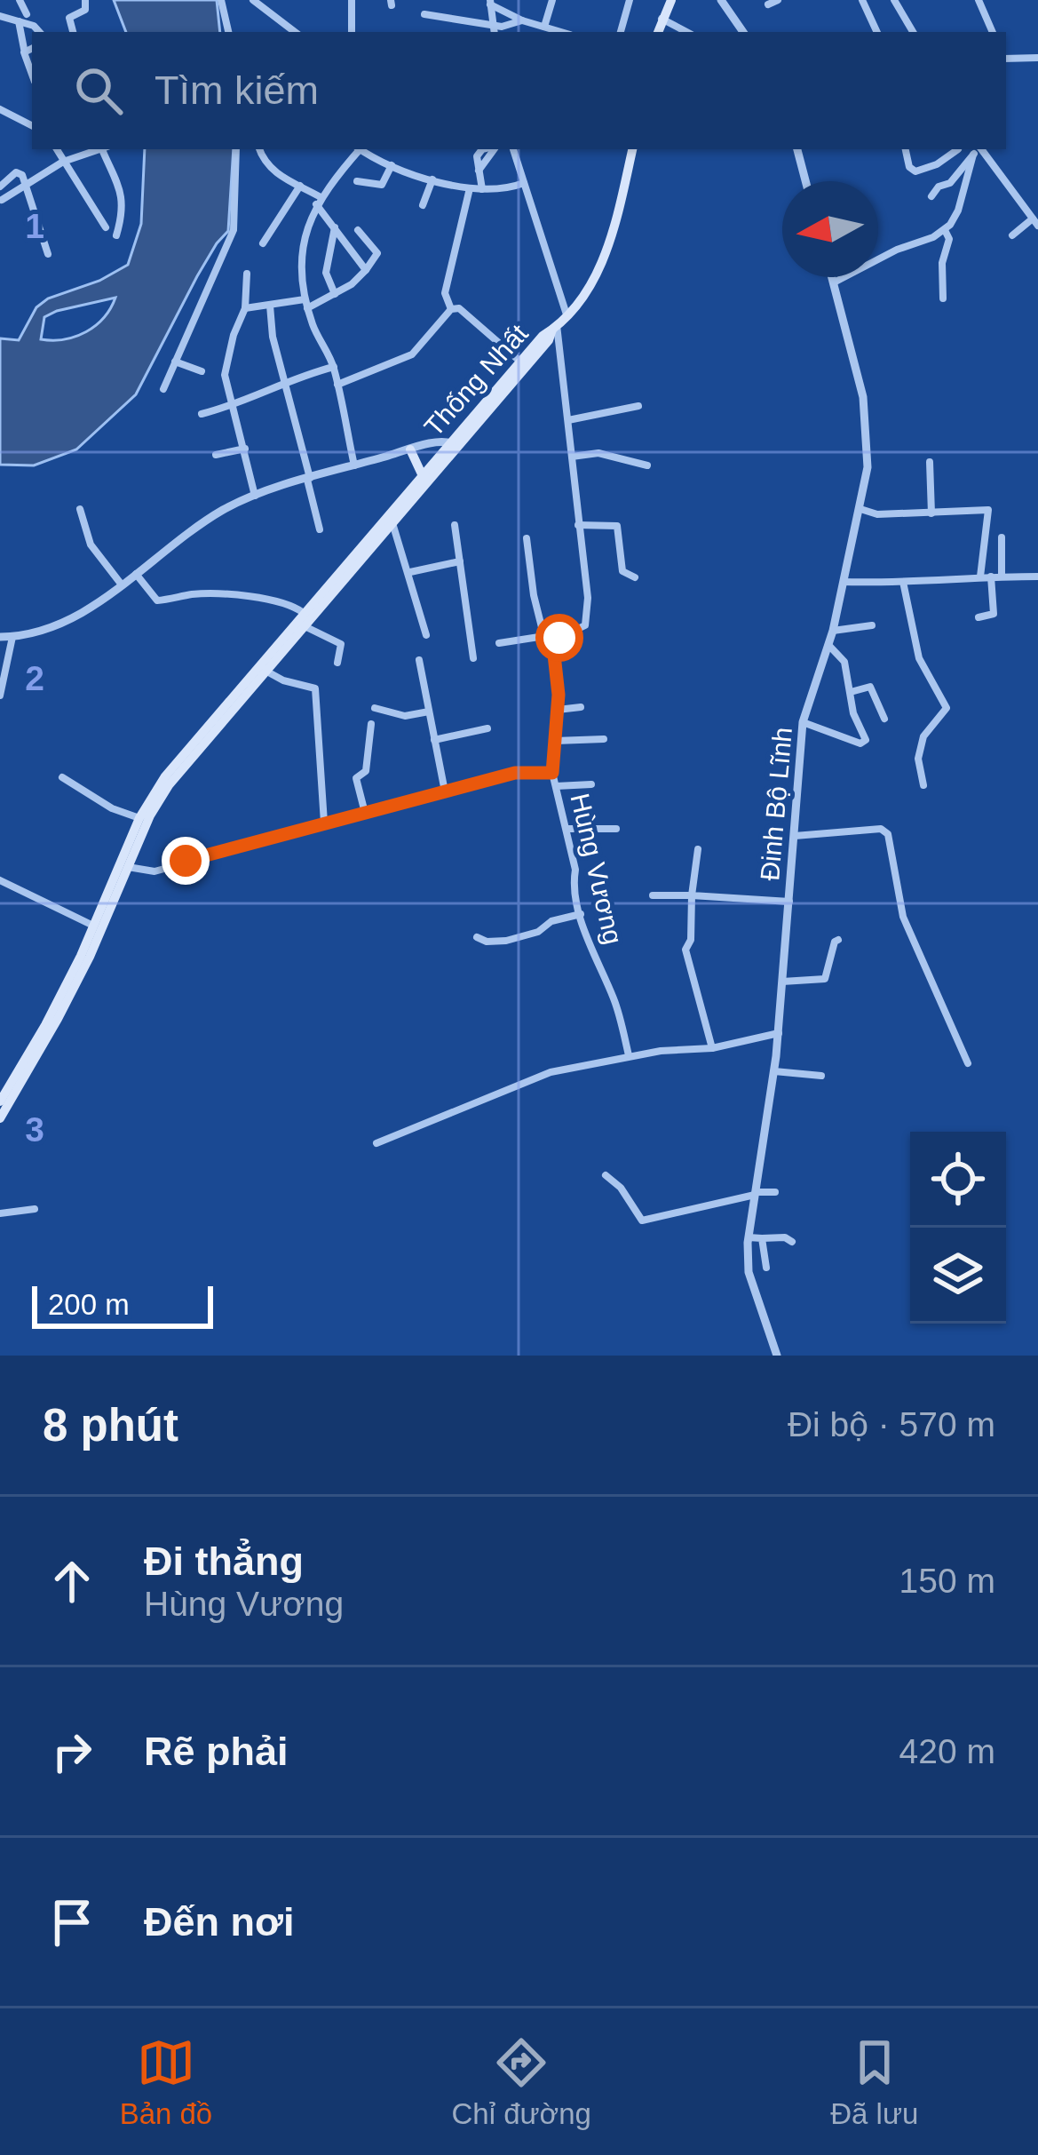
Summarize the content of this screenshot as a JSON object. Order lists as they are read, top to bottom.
{
  "streets": {
    "main road": ["Thống Nhất"],
    "street": ["Đinh Bộ Lĩnh", "Hùng Vương"]
  },
  "scale_bar": "200 m",
  "north": "left",
  "page": {
    "search": "Tìm kiếm",
    "scale": "200 m",
    "heading": ["8 phút", "Đi bộ · 570 m"],
    "list": [
      ["Đi thẳng", "Hùng Vương", "150 m"],
      ["Rẽ phải", "420 m"],
      "Đến nơi"
    ],
    "nav": ["Bản đồ", "Chỉ đường", "Đã lưu"]
  },
  "grid": {
    "rows": ["1", "2", "3"]
  }
}
